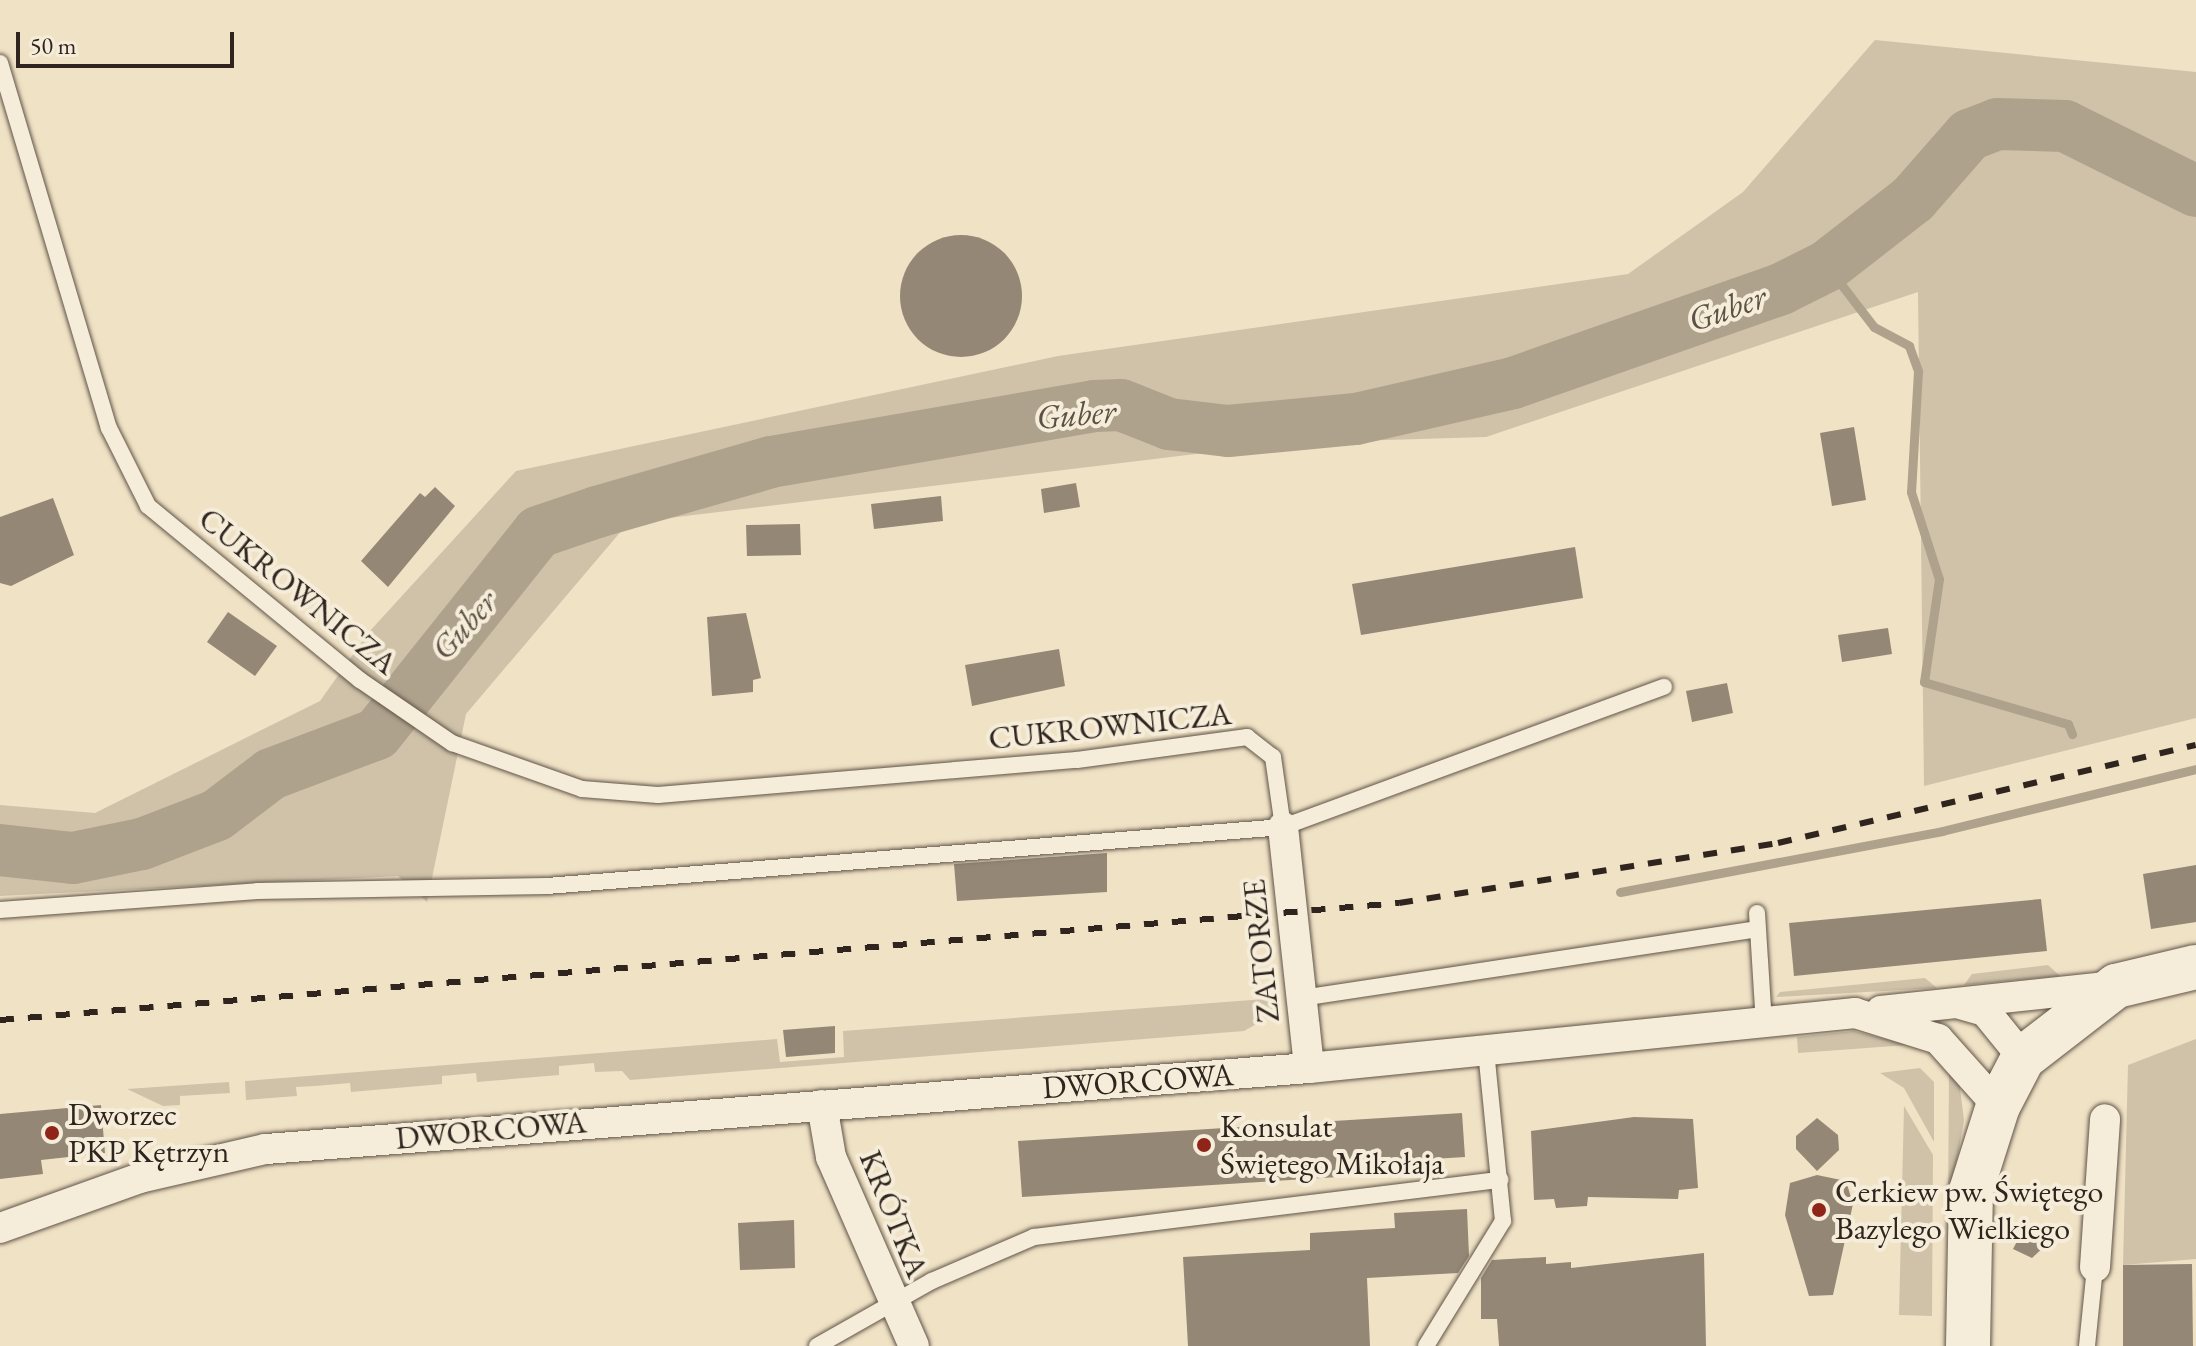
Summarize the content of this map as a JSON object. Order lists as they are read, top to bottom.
{
  "streets": {
    "street": ["ZATORZE", "DWORCOWA", "KRÓTKA"],
    "lane": ["CUKROWNICZA"]
  },
  "crossings": [
    ["CUKROWNICZA", "ZATORZE"],
    ["ZATORZE", "DWORCOWA"],
    ["DWORCOWA", "KRÓTKA"]
  ],
  "water": ["Guber"],
  "places": ["Dworzec PKP Kętrzyn", "Konsulat Świętego Mikołaja", "Cerkiew pw. Świętego Bazylego Wielkiego"],
  "scale_bar": "50 m"
}
